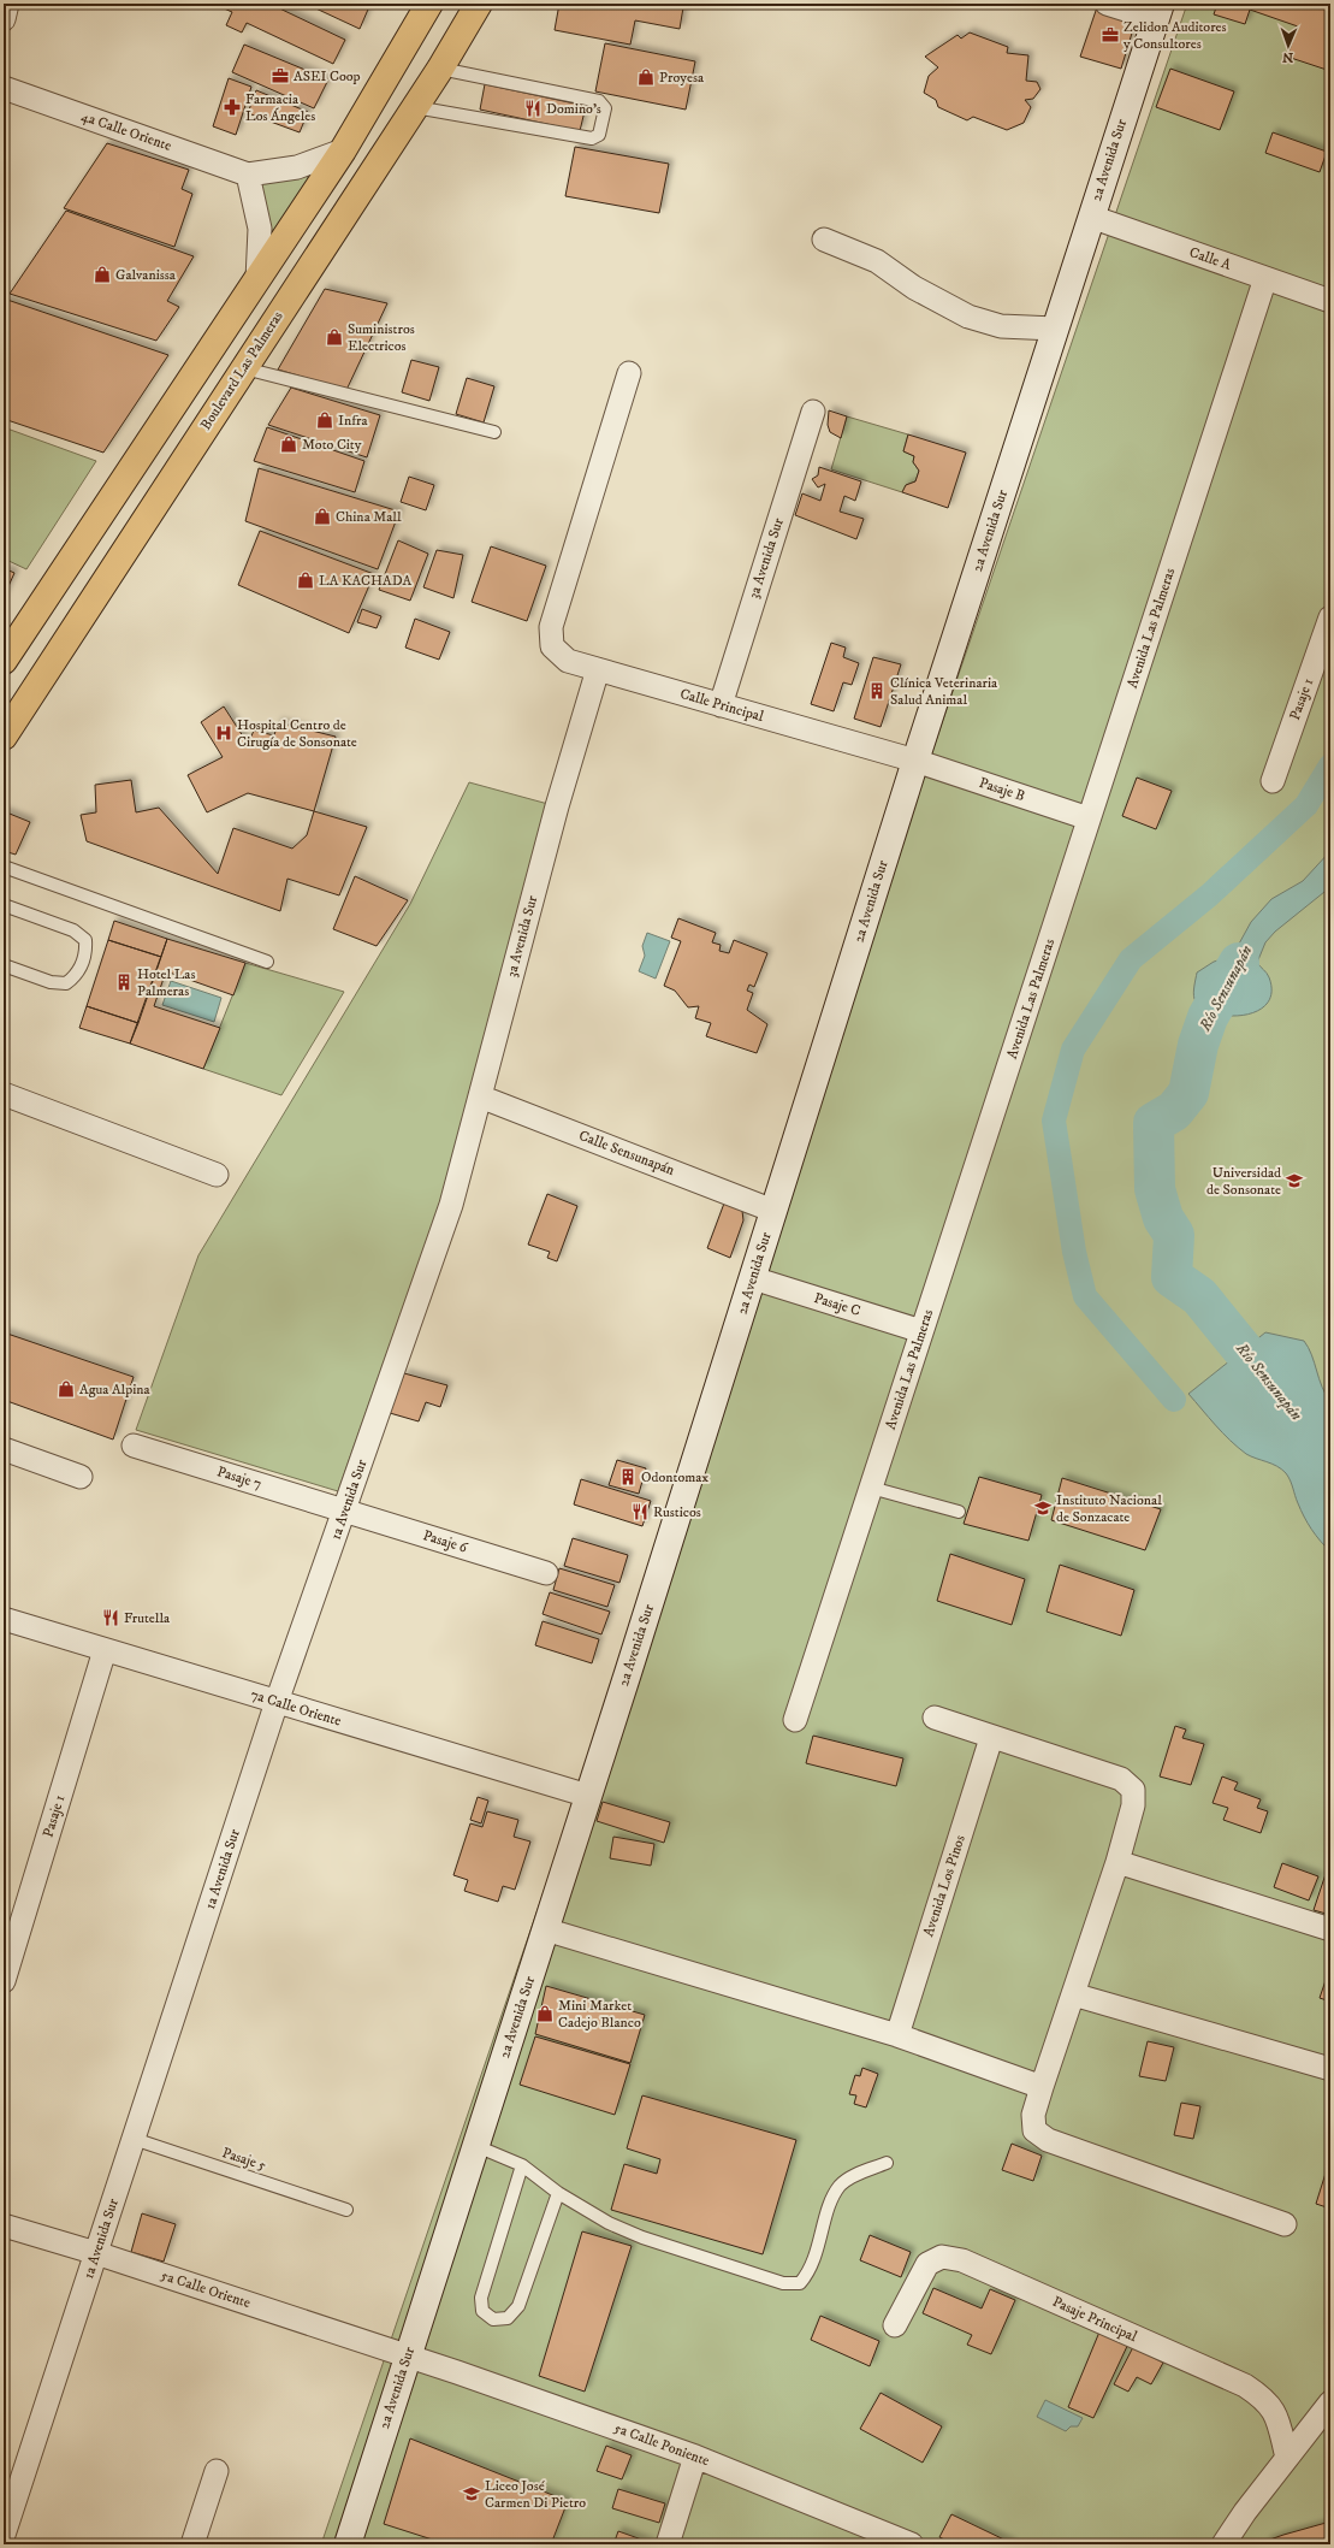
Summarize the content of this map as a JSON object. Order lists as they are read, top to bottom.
{
  "streets": {
    "main road": ["Boulevard Las Palmeras"],
    "street": [
      "4a Calle Oriente",
      "2a Avenida Sur",
      "Calle A",
      "3a Avenida Sur",
      "Avenida Las Palmeras",
      "Pasaje 1",
      "Calle Principal",
      "Pasaje B",
      "Calle Sensunapán",
      "Pasaje C",
      "Pasaje 7",
      "1a Avenida Sur",
      "Pasaje 6",
      "7a Calle Oriente",
      "Avenida Los Pinos",
      "5a Calle Oriente",
      "Pasaje Principal",
      "5a Calle Poniente"
    ],
    "lane": ["Pasaje 5"]
  },
  "crossings": [
    ["2a Avenida Sur", "Calle A"],
    ["2a Avenida Sur", "Calle Principal"],
    ["2a Avenida Sur", "Pasaje B"],
    ["2a Avenida Sur", "Calle Sensunapán"],
    ["2a Avenida Sur", "Pasaje C"],
    ["2a Avenida Sur", "7a Calle Oriente"],
    ["2a Avenida Sur", "5a Calle Oriente"],
    ["2a Avenida Sur", "5a Calle Poniente"],
    ["Calle A", "Avenida Las Palmeras"],
    ["3a Avenida Sur", "Calle Principal"],
    ["3a Avenida Sur", "Calle Sensunapán"],
    ["3a Avenida Sur", "1a Avenida Sur"],
    ["Avenida Las Palmeras", "Pasaje B"],
    ["Avenida Las Palmeras", "Pasaje C"],
    ["Pasaje 1", "7a Calle Oriente"],
    ["Calle Principal", "Pasaje B"],
    ["Pasaje 7", "1a Avenida Sur"],
    ["Pasaje 7", "Pasaje 6"],
    ["1a Avenida Sur", "Pasaje 6"],
    ["1a Avenida Sur", "7a Calle Oriente"],
    ["1a Avenida Sur", "Pasaje 5"],
    ["1a Avenida Sur", "5a Calle Oriente"],
    ["5a Calle Oriente", "5a Calle Poniente"]
  ],
  "water": ["Río Sensunapán"],
  "places": {
    "office": ["Zelidon Auditores y Consultores", "ASEI Coop"],
    "shop": [
      "Proyesa",
      "Galvanissa",
      "Suministros Electricos",
      "Infra",
      "Moto City",
      "China Mall",
      "LA KACHADA",
      "Agua Alpina",
      "Mini Market Cadejo Blanco"
    ],
    "pharmacy": ["Farmacia Los Ángeles"],
    "restaurant": ["Domino's", "Rusticos", "Frutella"],
    "building": ["Clínica Veterinaria Salud Animal", "Hotel Las Palmeras", "Odontomax"],
    "hospital": ["Hospital Centro de Cirugía de Sonsonate"],
    "school or university": ["Universidad de Sonsonate", "Instituto Nacional de Sonzacate", "Liceo José Carmen Di Pietro"]
  },
  "north": "bottom"
}
